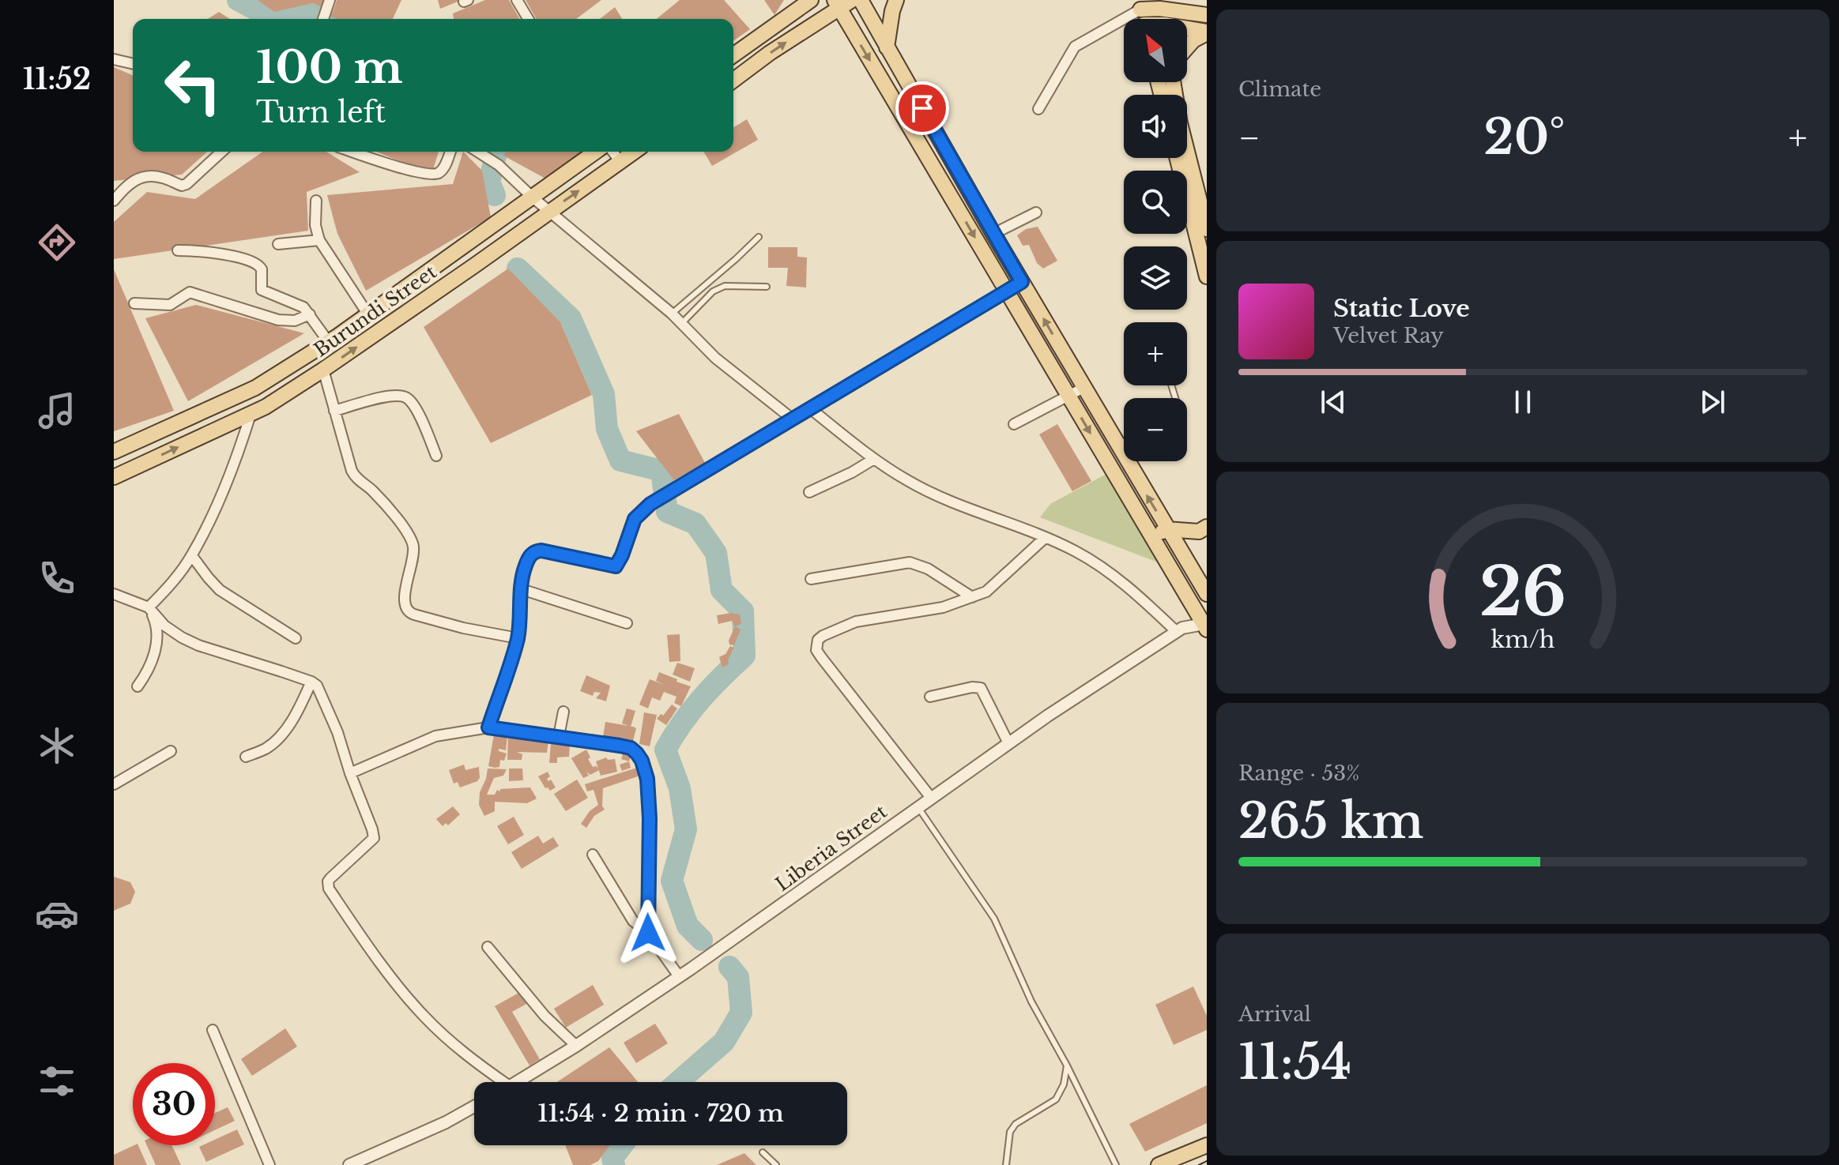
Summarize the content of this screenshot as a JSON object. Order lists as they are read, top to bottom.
{
  "streets": {
    "main road": ["Burundi Street"],
    "street": ["Liberia Street"]
  },
  "north": "top left",
  "page": {
    "tabs": "11:52",
    "tile": [
      "Climate",
      ["Range · 53%", "265 km"],
      ["Arrival", "11:54"]
    ],
    "map_buttons": ["+", "−"],
    "turn": ["100 m", "Turn left"],
    "heat": ["−", "20°", "+"],
    "song": ["Static Love", "Velvet Ray"],
    "limit": "30",
    "trip": "11:54 · 2 min · 720 m",
    "gauge": ["26", "km/h"]
  }
}
